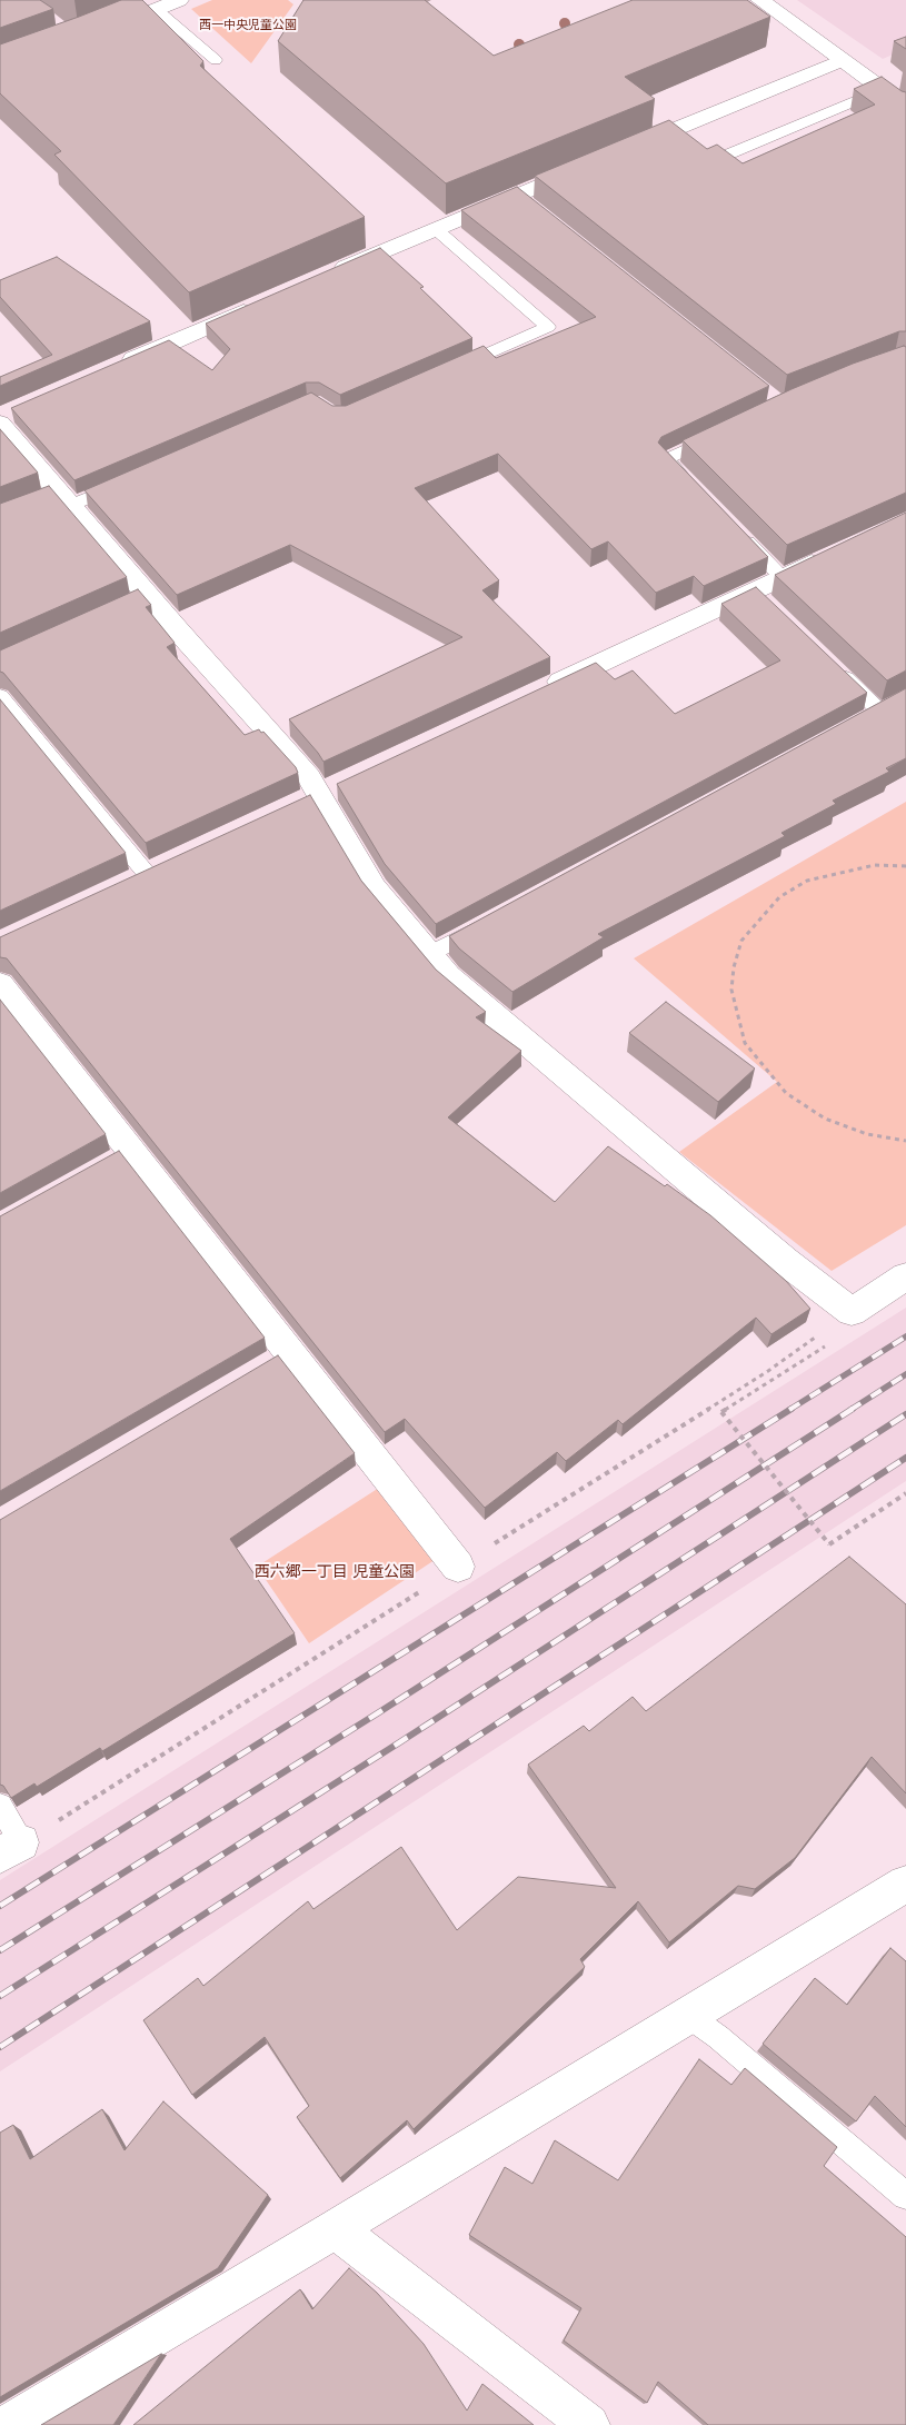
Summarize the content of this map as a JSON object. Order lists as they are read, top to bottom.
{
  "parks": ["西一中央児童公園", "西六郷一丁目 児童公園"]
}
